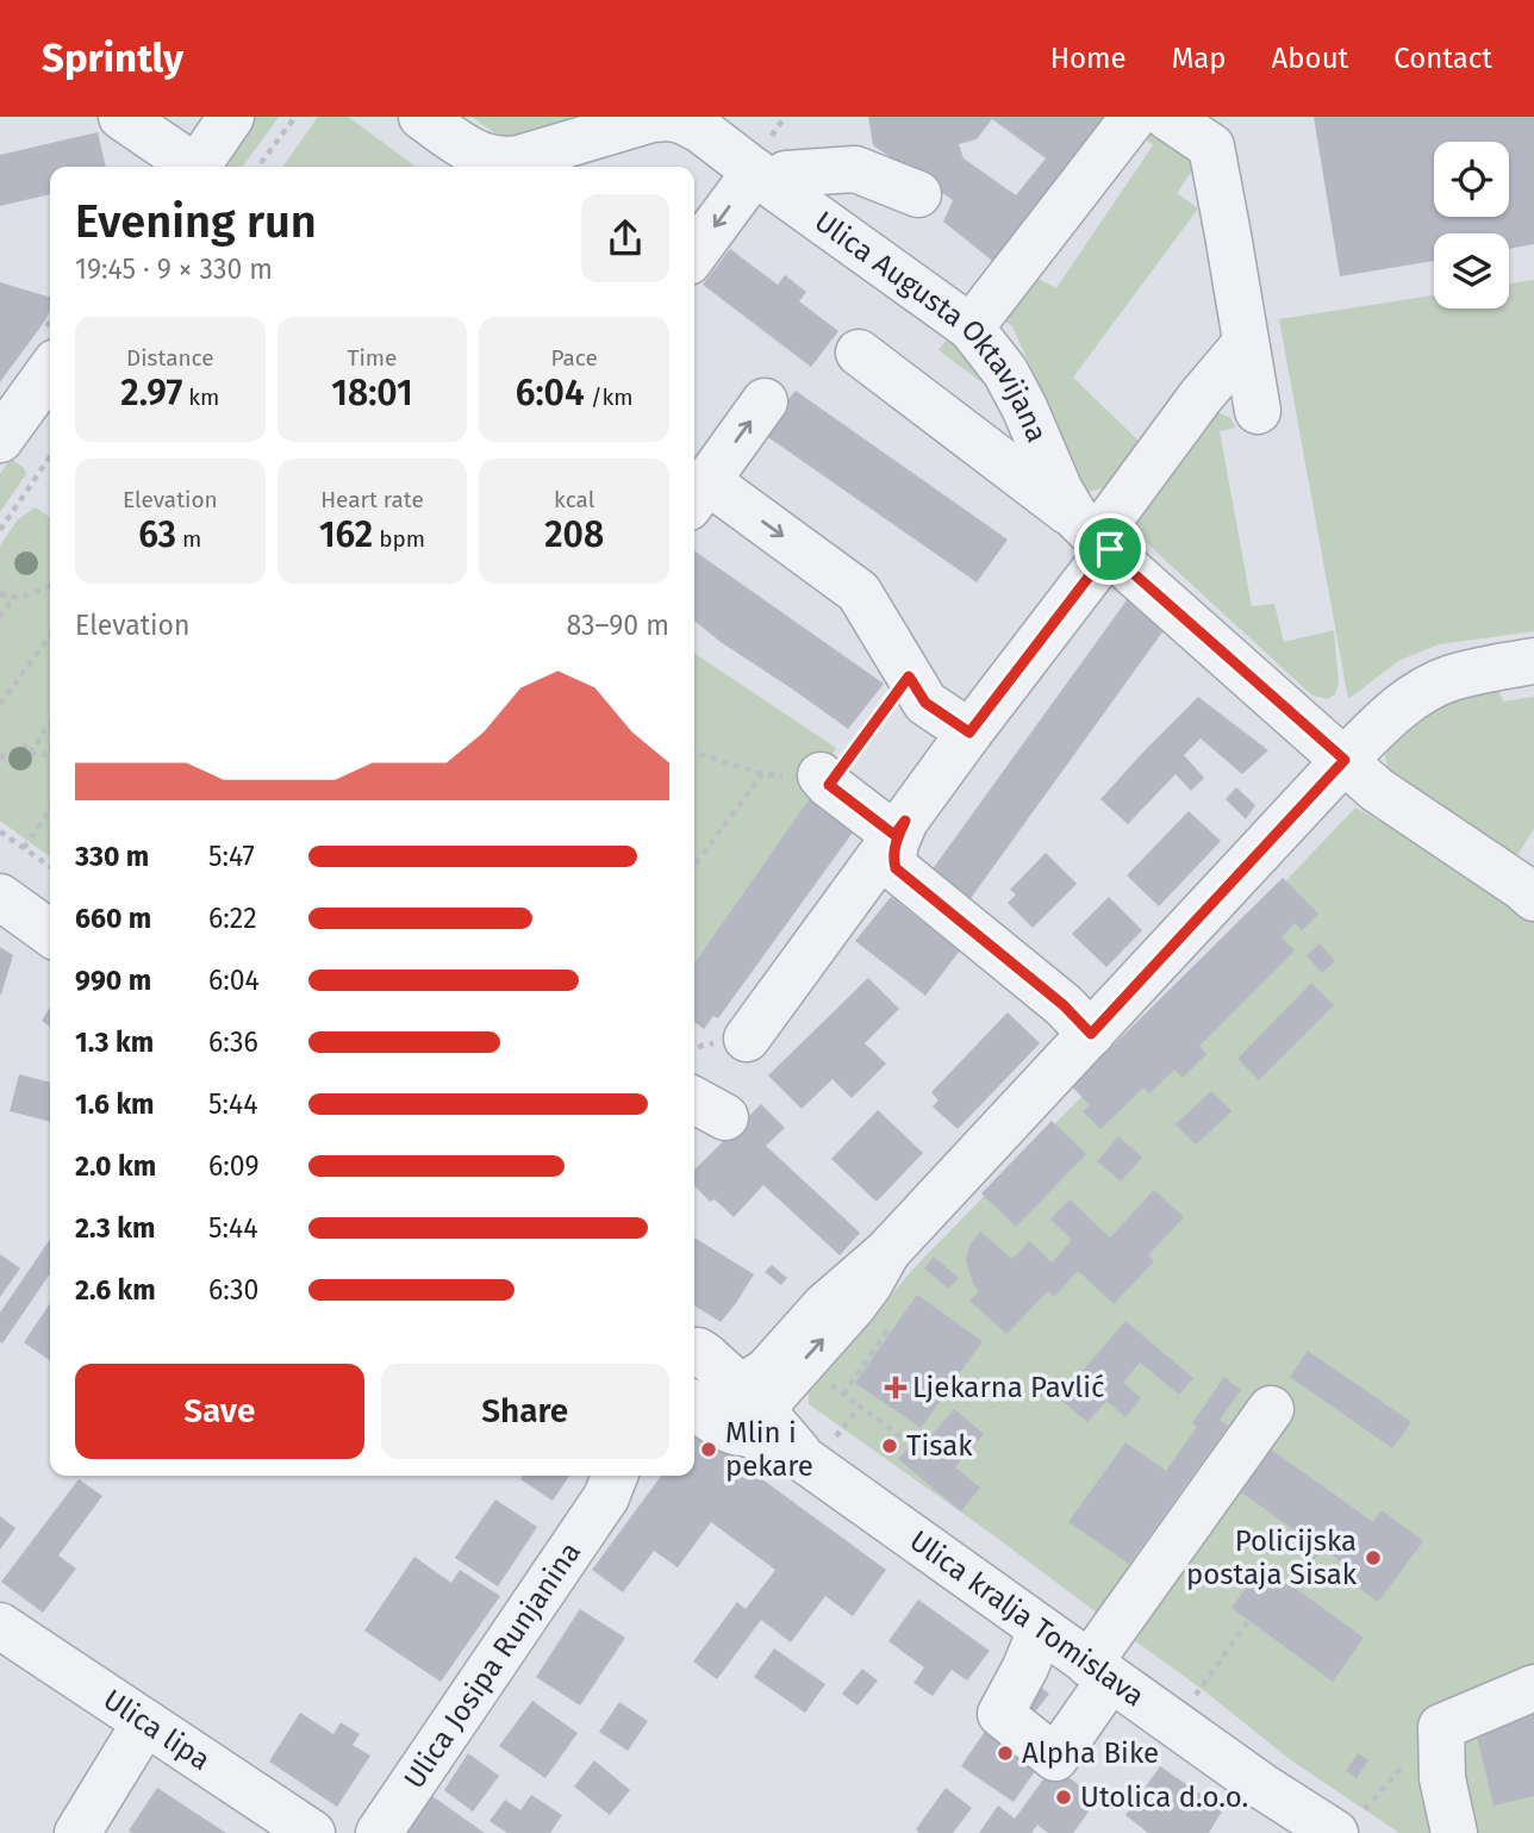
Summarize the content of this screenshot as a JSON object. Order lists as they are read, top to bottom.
{
  "streets": {
    "street": [
      "Ulica Augusta Oktavijana",
      "Ulica kralja Tomislava",
      "Ulica Josipa Runjanina",
      "Ulica lipa"
    ]
  },
  "places": {
    "health": ["Ljekarna Pavlić"],
    "other": [
      "Tisak",
      "Mlin i pekare",
      "Policijska postaja Sisak",
      "Alpha Bike",
      "Utolica d.o.o."
    ]
  },
  "page": {
    "header": "Sprintly",
    "nav": [
      "Home",
      "Map",
      "About",
      "Contact"
    ],
    "heading": ["Evening run", "19:45 · 9 × 330 m"],
    "stats": [
      ["Distance", "2.97 km"],
      ["Time", "18:01"],
      ["Pace", "6:04 /km"],
      ["Elevation", "63 m"],
      ["Heart rate", "162 bpm"],
      ["kcal", "208"]
    ],
    "chart": ["Elevation", "83–90 m"],
    "list": [
      {
        "name": "330 m",
        "note": "5:47"
      },
      {
        "name": "660 m",
        "note": "6:22"
      },
      {
        "name": "990 m",
        "note": "6:04"
      },
      {
        "name": "1.3 km",
        "note": "6:36"
      },
      {
        "name": "1.6 km",
        "note": "5:44"
      },
      {
        "name": "2.0 km",
        "note": "6:09"
      },
      {
        "name": "2.3 km",
        "note": "5:44"
      },
      {
        "name": "2.6 km",
        "note": "6:30"
      }
    ],
    "buttons": ["Save", "Share"]
  }
}
